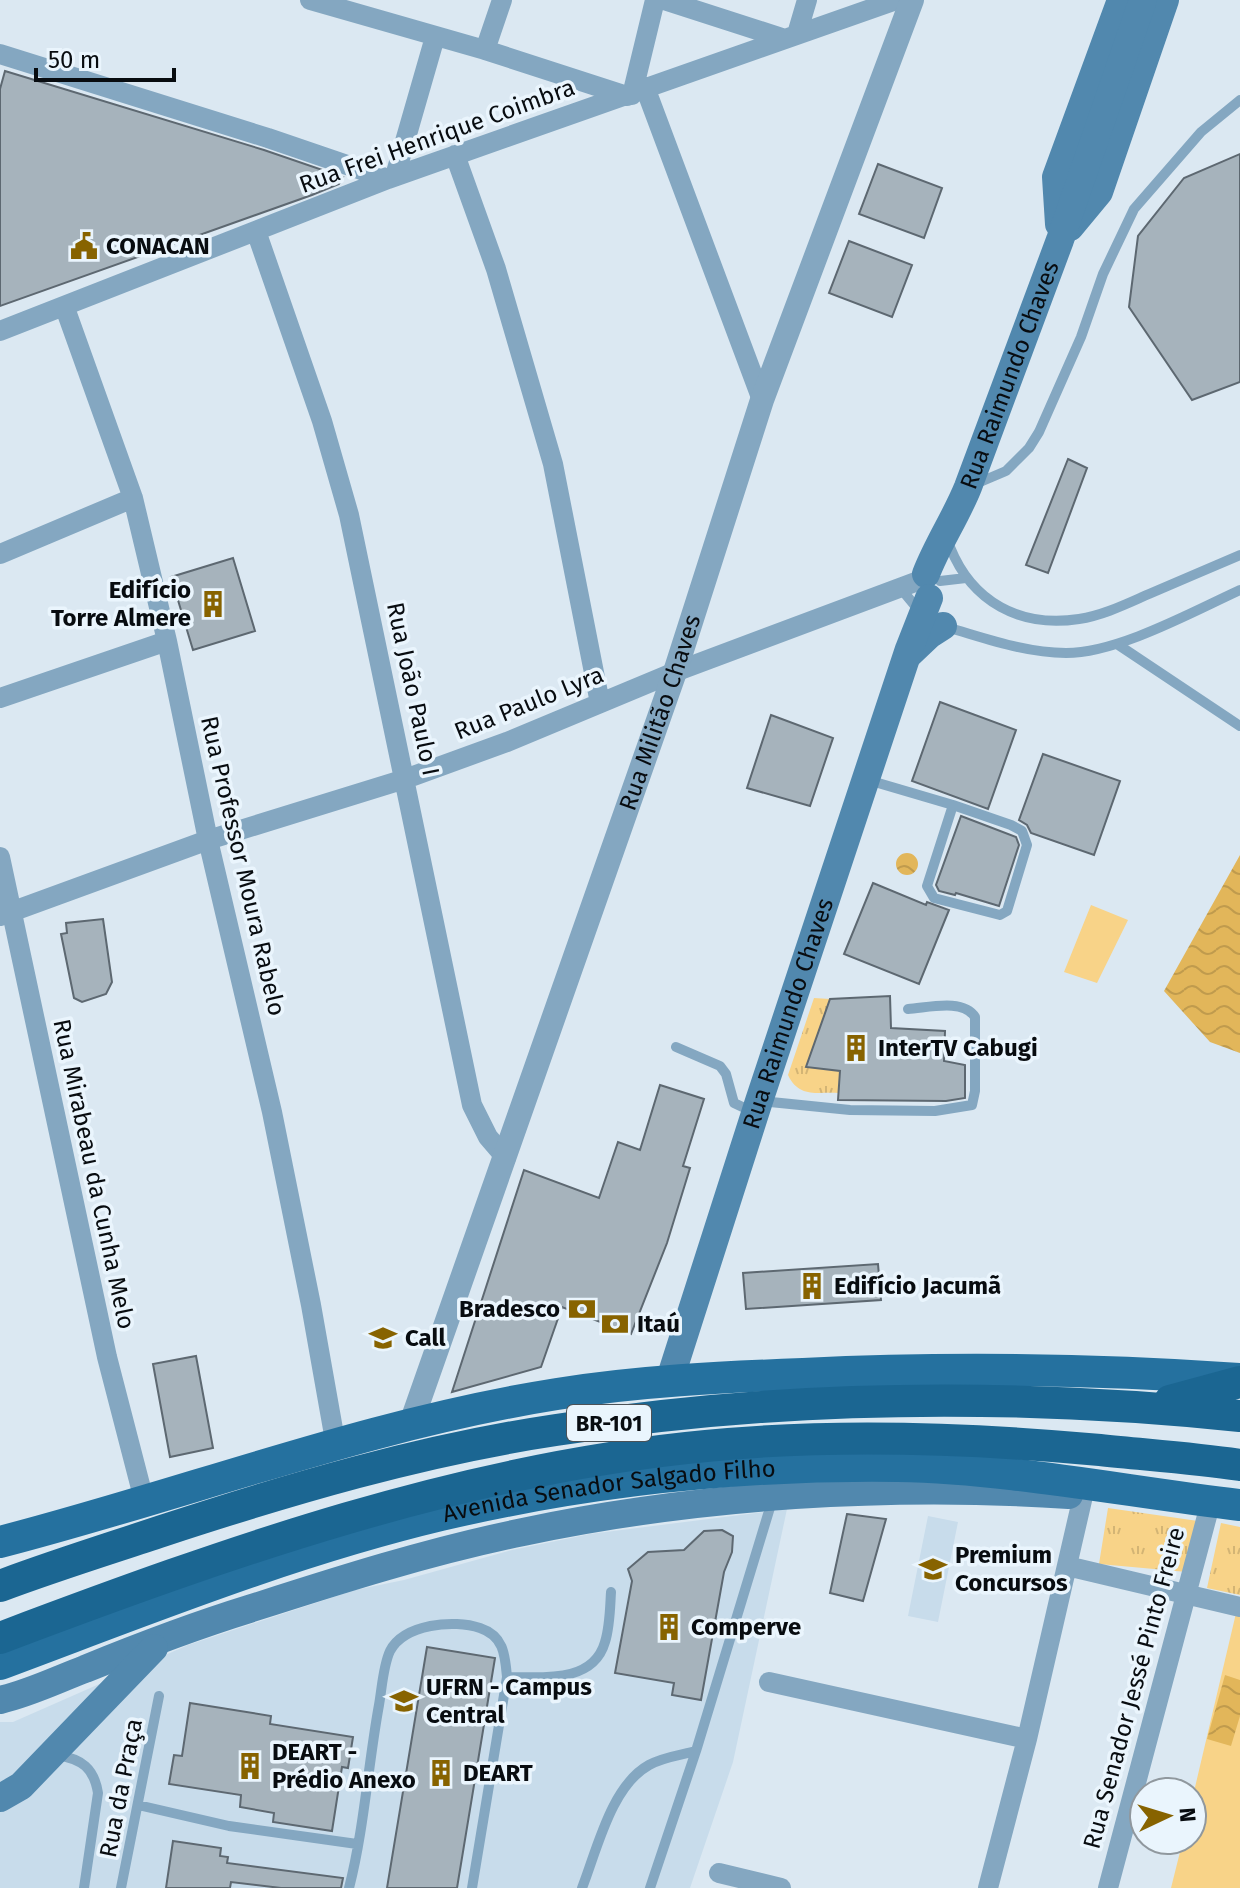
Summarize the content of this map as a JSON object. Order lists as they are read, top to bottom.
{
  "streets": {
    "highway": ["BR-101", "Avenida Senador Salgado Filho"],
    "main road": ["Rua Raimundo Chaves"],
    "street": [
      "Rua Frei Henrique Coimbra",
      "Rua João Paulo I",
      "Rua Paulo Lyra",
      "Rua Militão Chaves",
      "Rua Professor Moura Rabelo",
      "Rua Mirabeau da Cunha Melo",
      "Rua Senador Jessé Pinto Freire"
    ],
    "lane": ["Rua da Praça"]
  },
  "crossings": [
    ["Rua Frei Henrique Coimbra", "Rua João Paulo I"],
    ["Rua Frei Henrique Coimbra", "Rua Professor Moura Rabelo"],
    ["Rua Raimundo Chaves", "Rua Paulo Lyra"],
    ["Rua João Paulo I", "Rua Paulo Lyra"],
    ["Rua João Paulo I", "Rua Militão Chaves"],
    ["Rua Paulo Lyra", "Rua Militão Chaves"],
    ["Rua Paulo Lyra", "Rua Professor Moura Rabelo"],
    ["Rua Paulo Lyra", "Rua Mirabeau da Cunha Melo"],
    ["Avenida Senador Salgado Filho", "Rua Senador Jessé Pinto Freire"]
  ],
  "places": {
    "public building": ["CONACAN"],
    "building": [
      "Edifício Torre Almere",
      "InterTV Cabugi",
      "Edifício Jacumã",
      "Comperve",
      "DEART - Prédio Anexo",
      "DEART"
    ],
    "bank": ["Bradesco", "Itaú"],
    "school or university": ["Call", "Premium Concursos", "UFRN - Campus Central"]
  },
  "scale_bar": "50 m",
  "north": "right"
}
